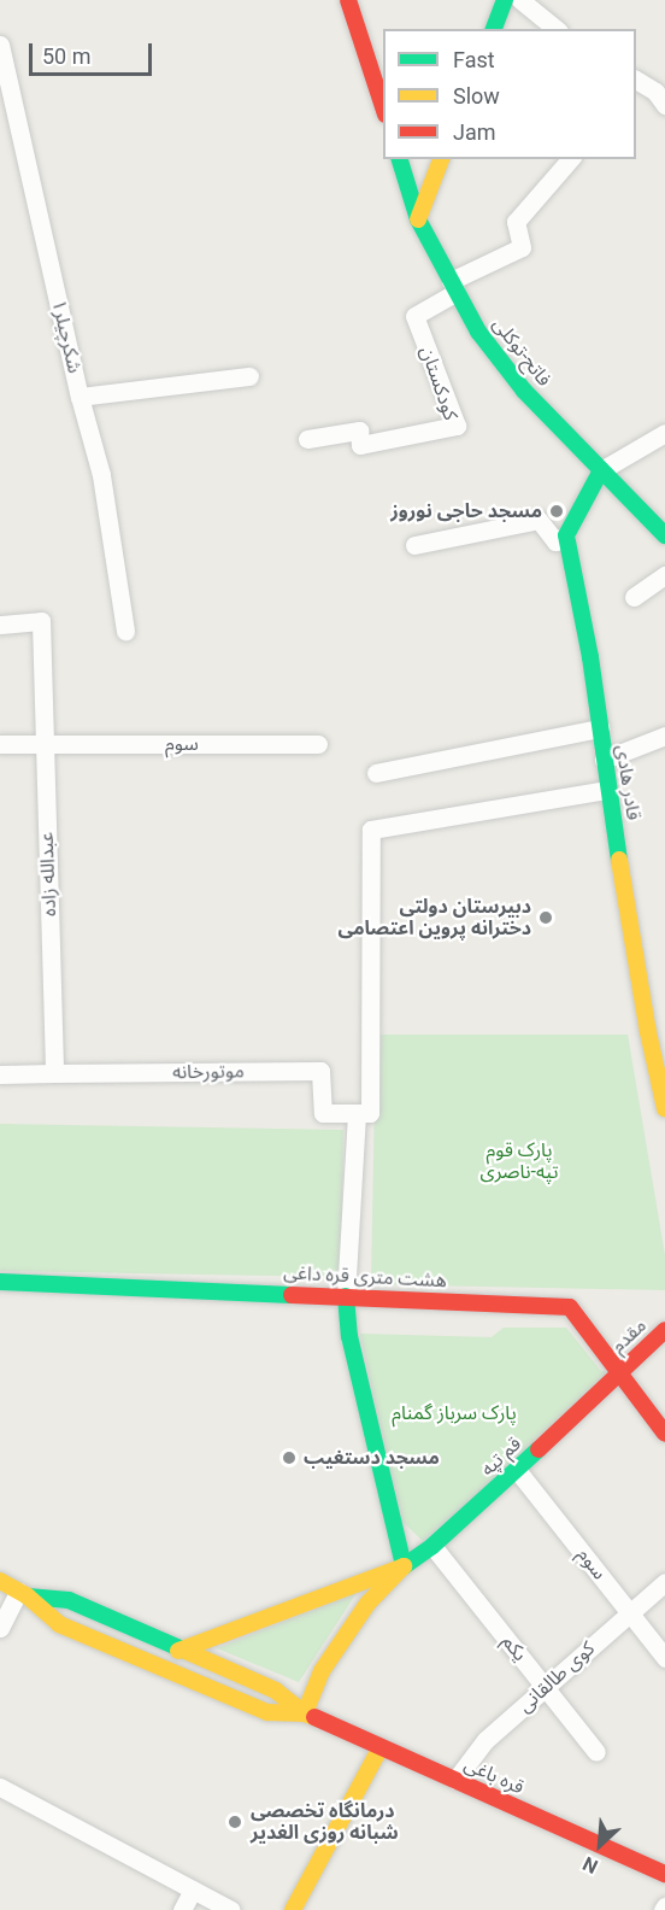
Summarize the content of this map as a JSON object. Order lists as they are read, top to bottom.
{
  "streets": {
    "street": [
      "شکرچیلر۱",
      "فاتح-توکلی",
      "کودکستان",
      "سوم",
      "قادر هادی",
      "عبدالله زاده",
      "موتورخانه",
      "هشت متری قره داغی",
      "مقدم",
      "قم تپه",
      "یکم",
      "کوی طالقانی",
      "قره باغی"
    ]
  },
  "crossings": [
    ["فاتح-توکلی", "کودکستان"],
    ["سوم", "عبدالله زاده"],
    ["سوم", "قم تپه"],
    ["سوم", "کوی طالقانی"],
    ["عبدالله زاده", "موتورخانه"],
    ["هشت متری قره داغی", "مقدم"],
    ["هشت متری قره داغی", "قم تپه"],
    ["مقدم", "قم تپه"],
    ["قم تپه", "یکم"],
    ["قم تپه", "قره باغی"],
    ["یکم", "کوی طالقانی"],
    ["کوی طالقانی", "قره باغی"]
  ],
  "parks": ["پارک قوم تپه-ناصری", "پارک سرباز گمنام"],
  "places": [
    "مسجد حاجی نوروز",
    "دبیرستان دولتی دخترانه پروین اعتصامی",
    "مسجد دستغیب",
    "درمانگاه تخصصی شبانه روزی الغدیر"
  ],
  "legend": ["Fast", "Slow", "Jam"],
  "scale_bar": "50 m",
  "north": "bottom left"
}
